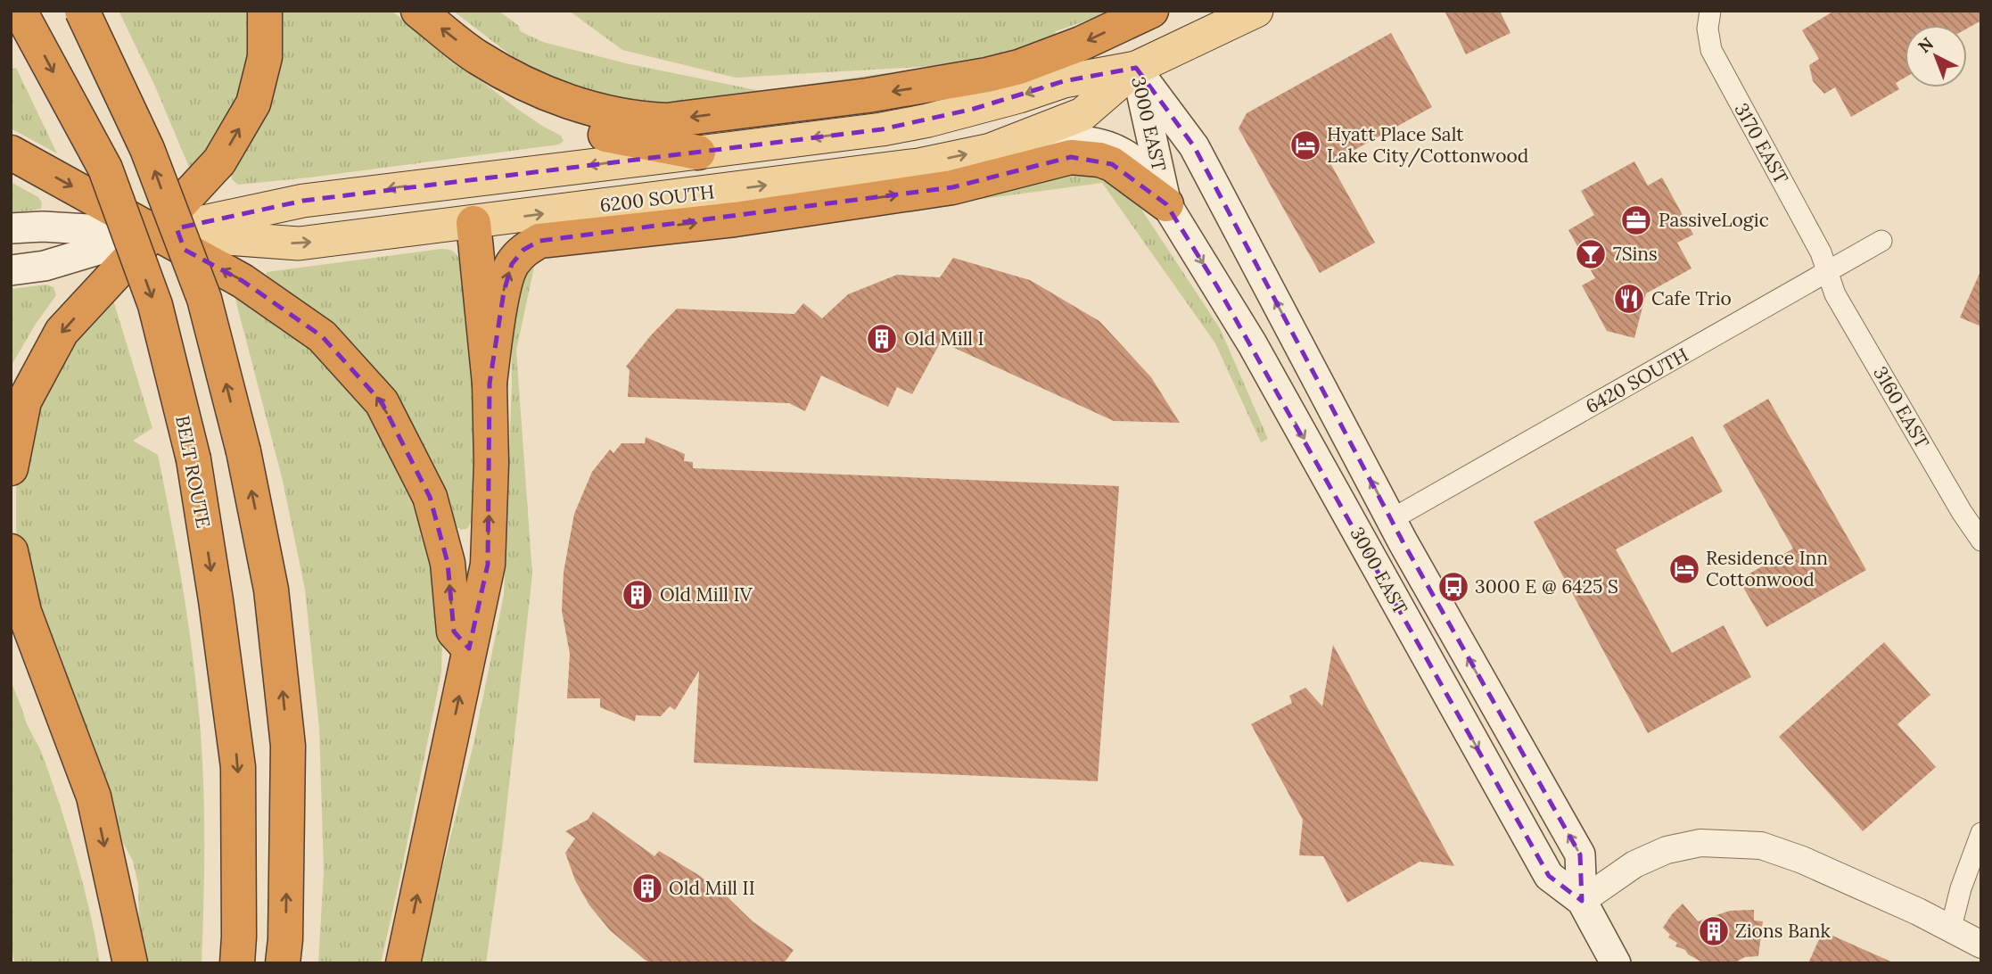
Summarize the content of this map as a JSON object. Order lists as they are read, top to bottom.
{
  "streets": {
    "highway": ["BELT ROUTE"],
    "main road": ["3000 EAST", "6200 SOUTH"],
    "street": ["3170 EAST", "6420 SOUTH", "3160 EAST"]
  },
  "crossings": [
    ["3000 EAST", "6200 SOUTH"],
    ["3000 EAST", "6420 SOUTH"],
    ["3170 EAST", "6420 SOUTH"],
    ["3170 EAST", "3160 EAST"],
    ["6420 SOUTH", "3160 EAST"]
  ],
  "places": {
    "hotel": ["Hyatt Place Salt Lake City/Cottonwood", "Residence Inn Cottonwood"],
    "office": ["PassiveLogic"],
    "bar": ["7Sins"],
    "restaurant": ["Cafe Trio"],
    "building": [
      "Old Mill I",
      "Old Mill IV",
      "Old Mill II",
      "Zions Bank"
    ],
    "bus stop": ["3000 E @ 6425 S"]
  },
  "north": "top left"
}
